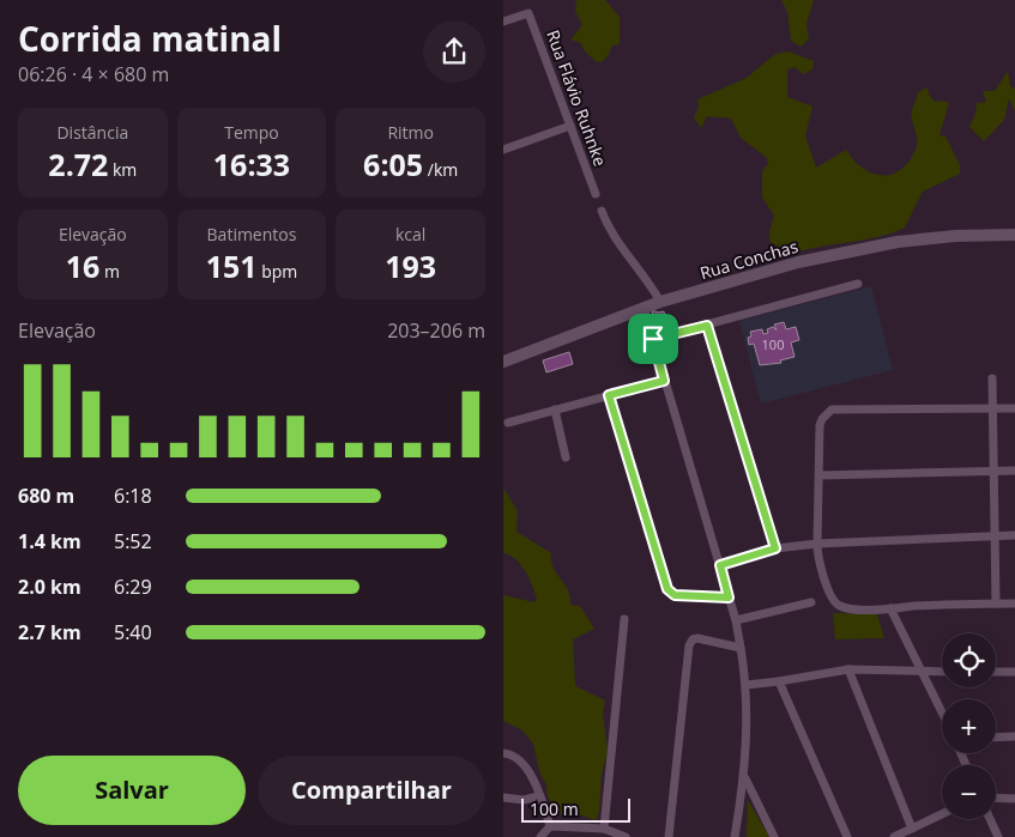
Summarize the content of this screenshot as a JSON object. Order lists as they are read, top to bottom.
{
  "streets": {
    "main road": ["Rua Conchas"],
    "street": ["Rua Flávio Ruhnke"]
  },
  "house_numbers": ["100"],
  "scale_bar": "100 m",
  "page": {
    "heading": ["Corrida matinal", "06:26 · 4 × 680 m"],
    "stats": [
      ["Distância", "2.72 km"],
      ["Tempo", "16:33"],
      ["Ritmo", "6:05 /km"],
      ["Elevação", "16 m"],
      ["Batimentos", "151 bpm"],
      ["kcal", "193"]
    ],
    "chart": ["Elevação", "203–206 m"],
    "list": [
      {
        "name": "680 m",
        "note": "6:18"
      },
      {
        "name": "1.4 km",
        "note": "5:52"
      },
      {
        "name": "2.0 km",
        "note": "6:29"
      },
      {
        "name": "2.7 km",
        "note": "5:40"
      }
    ],
    "map_buttons": ["+", "−"],
    "buttons": ["Salvar", "Compartilhar"],
    "scale": "100 m"
  }
}
